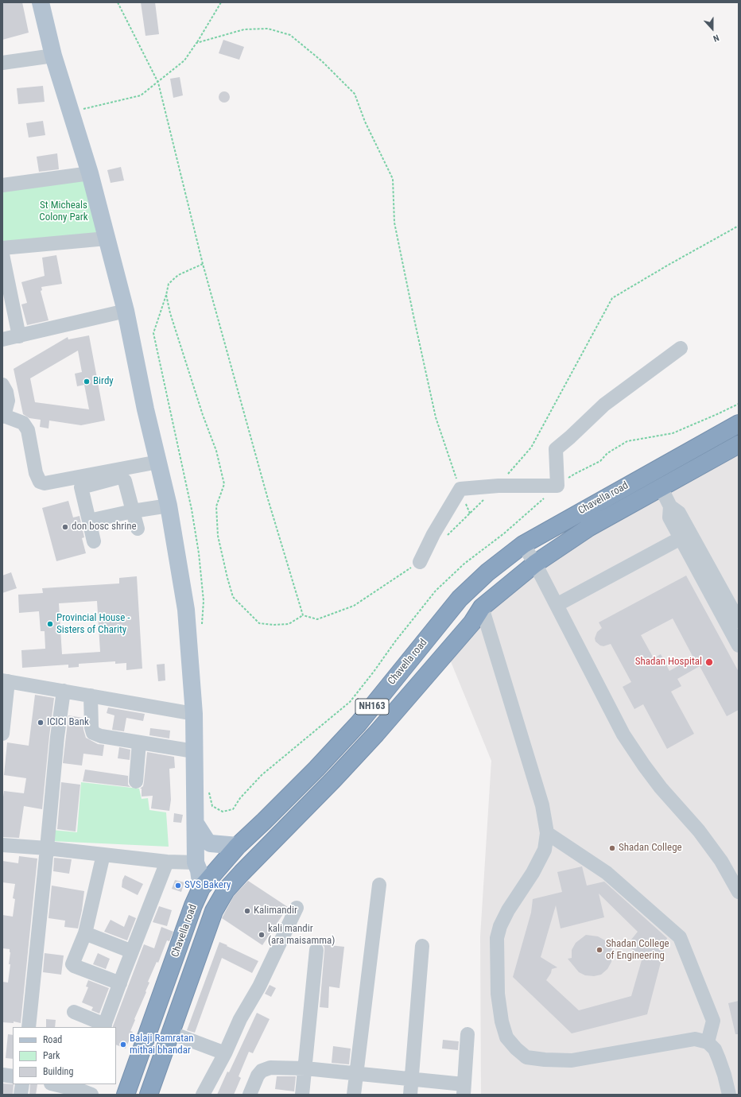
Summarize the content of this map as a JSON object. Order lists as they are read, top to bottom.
{
  "streets": {
    "highway": ["Chavella road", "NH163"]
  },
  "parks": ["St Micheals Colony Park"],
  "places": [
    "Birdy",
    "don bosc shrine",
    "Provincial House - Sisters of Charity",
    "Shadan Hospital",
    "ICICI Bank",
    "Shadan College",
    "SVS Bakery",
    "Kalimandir",
    "kali mandir (ara maisamma)",
    "Shadan College of Engineering",
    "Balaji Ramratan mithai bhandar"
  ],
  "legend": ["Road", "Park", "Building"],
  "north": "bottom"
}
